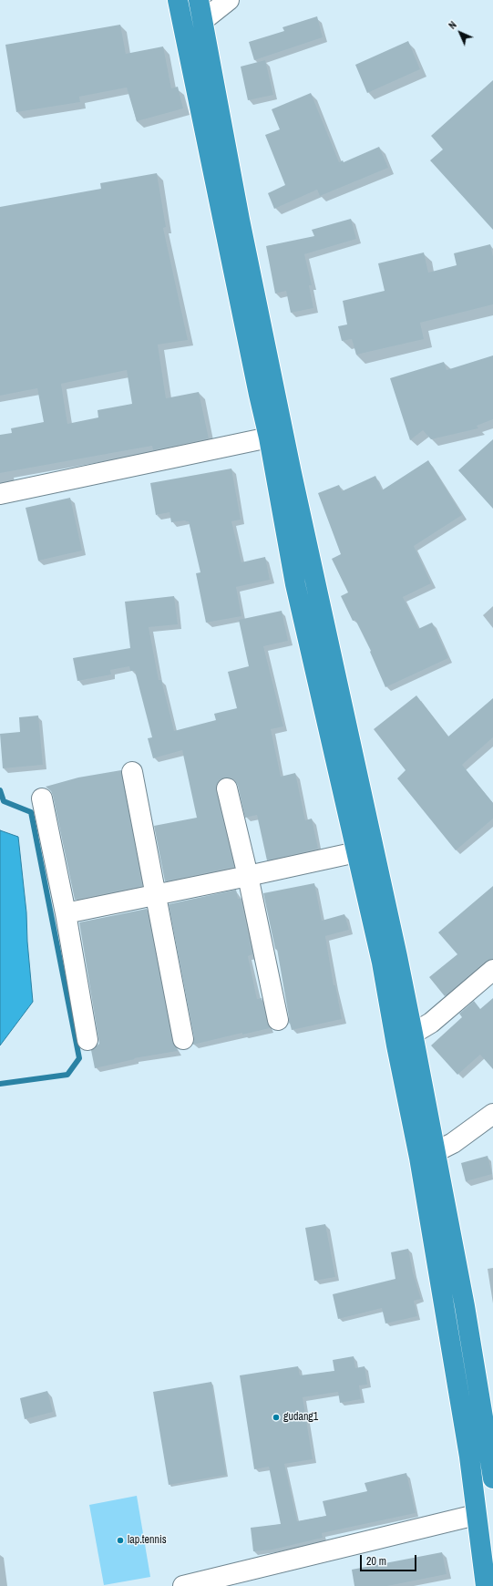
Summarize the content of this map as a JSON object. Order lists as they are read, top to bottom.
{
  "places": ["gudang1", "lap.tennis"],
  "scale_bar": "20 m",
  "north": "top left"
}
